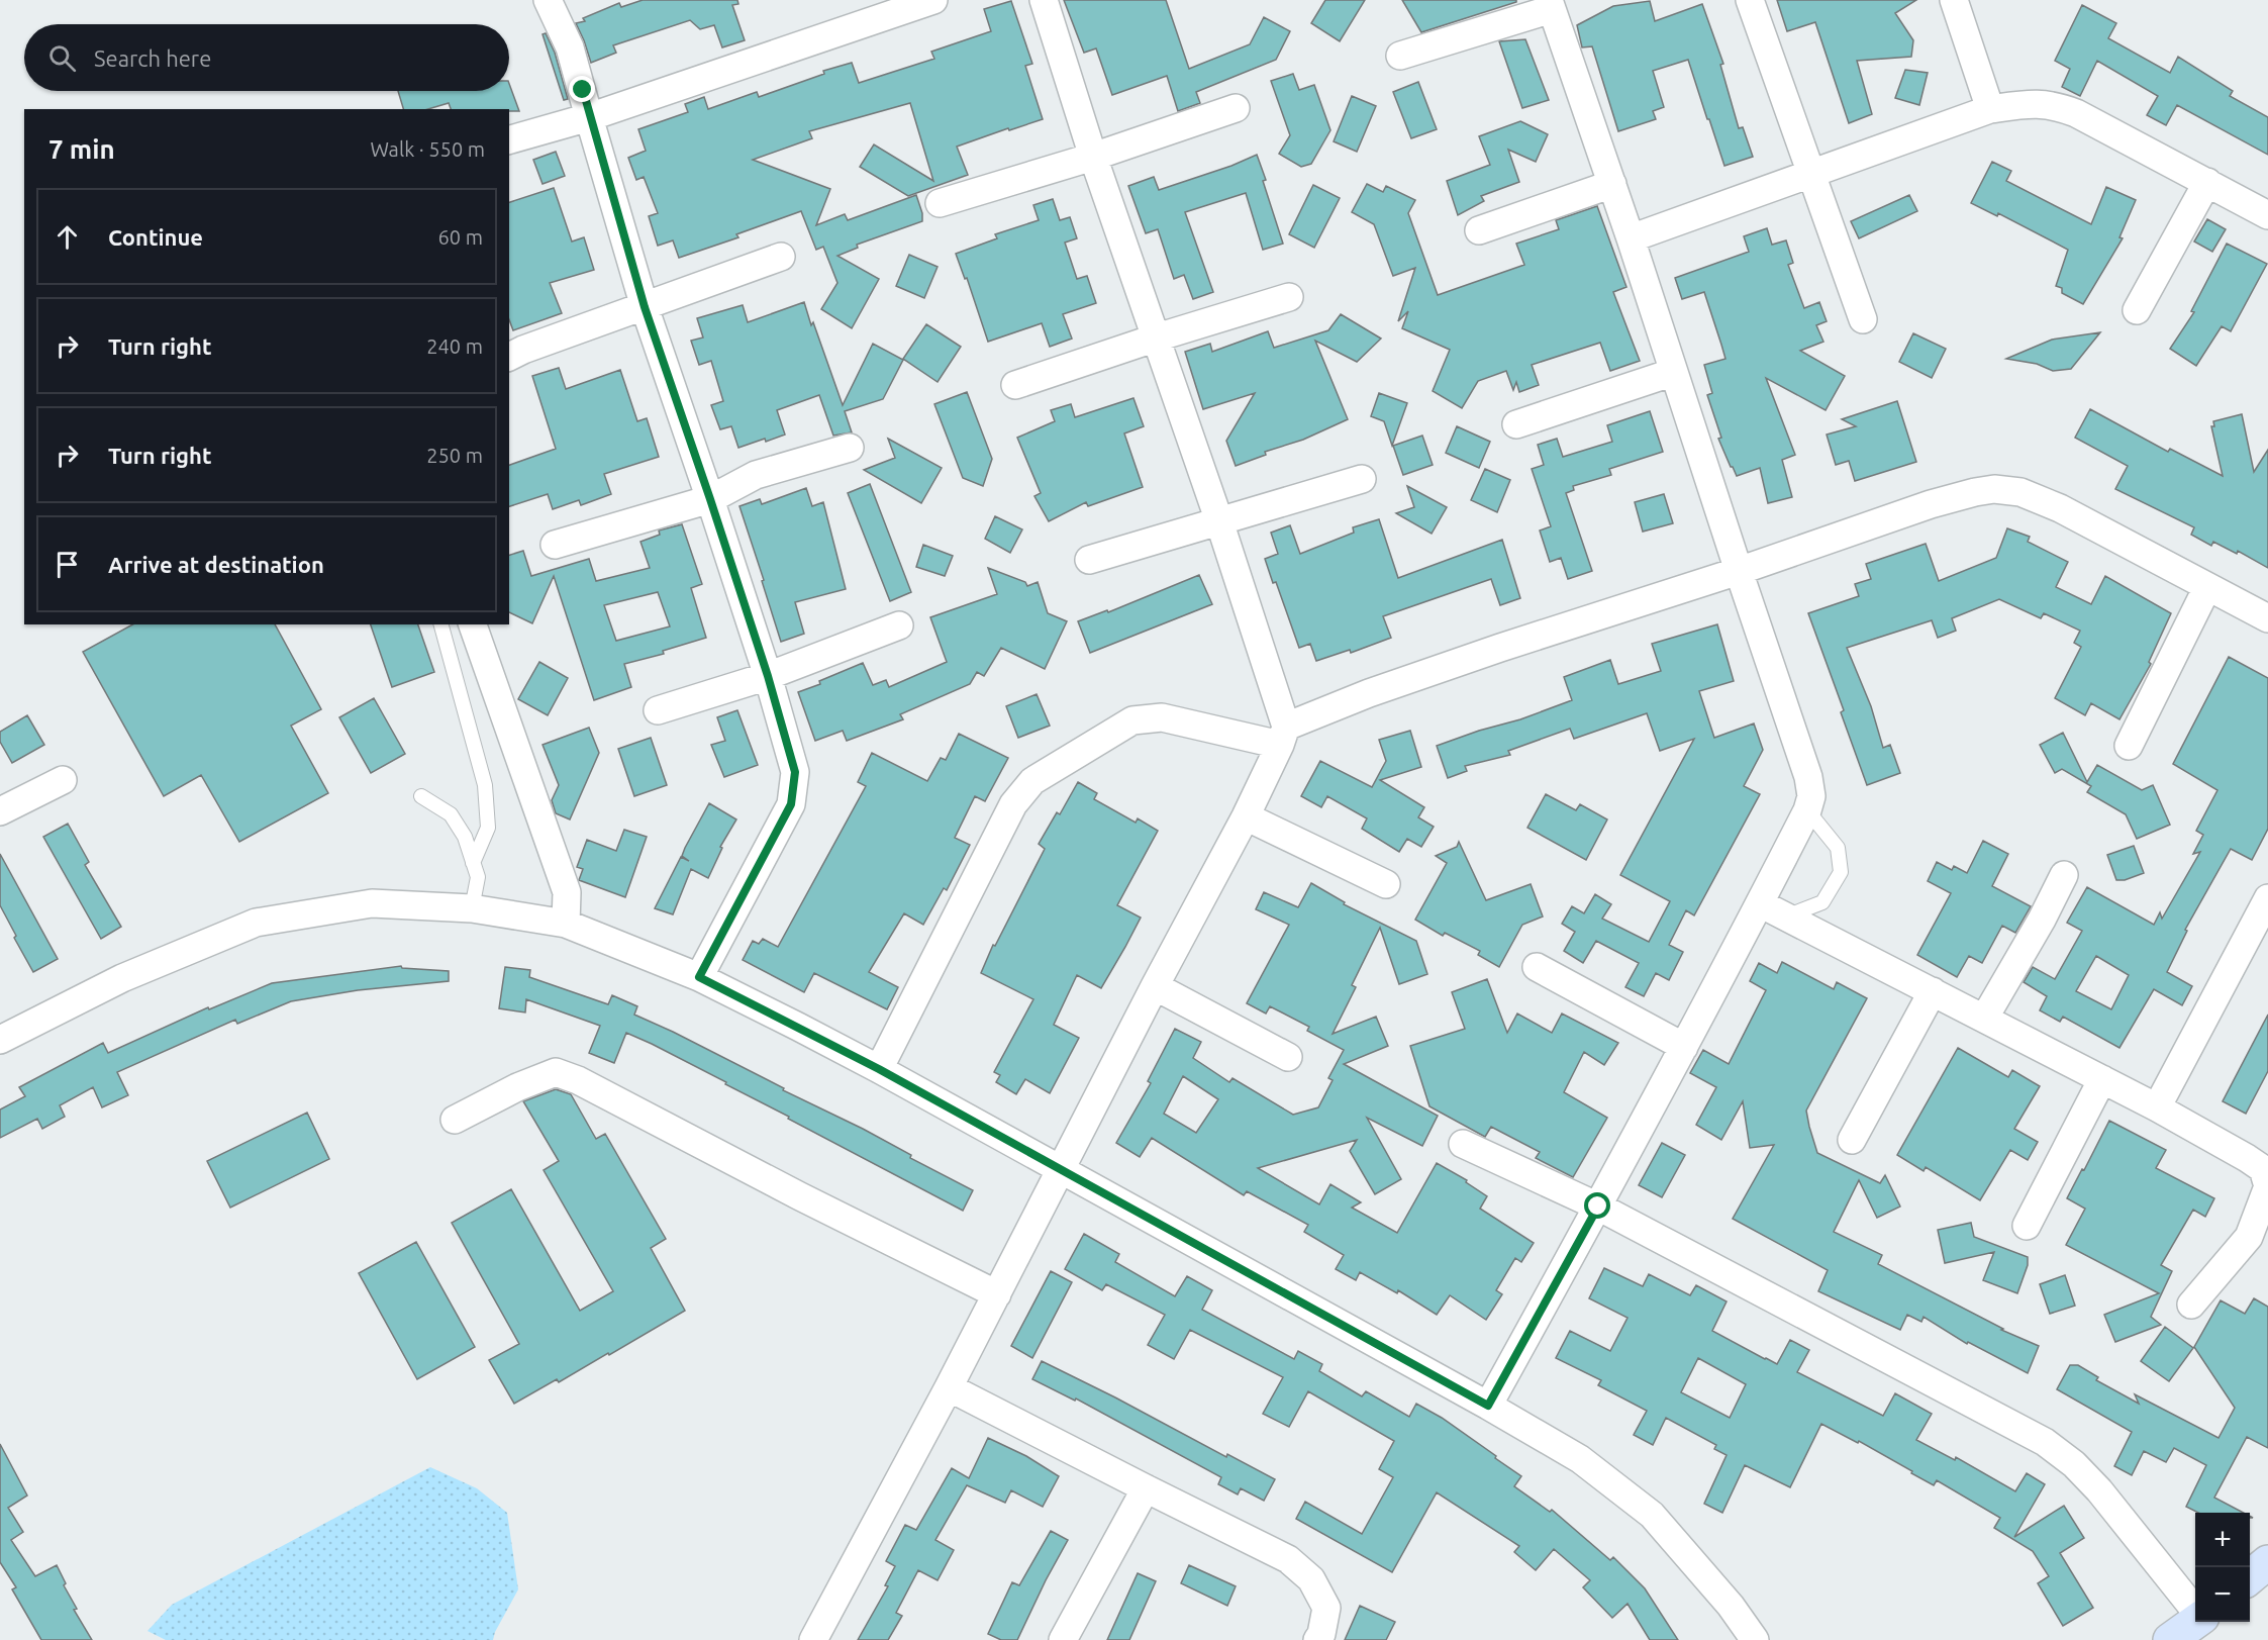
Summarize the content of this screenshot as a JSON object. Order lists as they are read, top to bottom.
{
  "page": {
    "search": "Search here",
    "heading": ["7 min", "Walk · 550 m"],
    "list": [
      ["Continue", "60 m"],
      ["Turn right", "240 m"],
      ["Turn right", "250 m"],
      "Arrive at destination"
    ],
    "map_buttons": ["+", "−"]
  }
}
